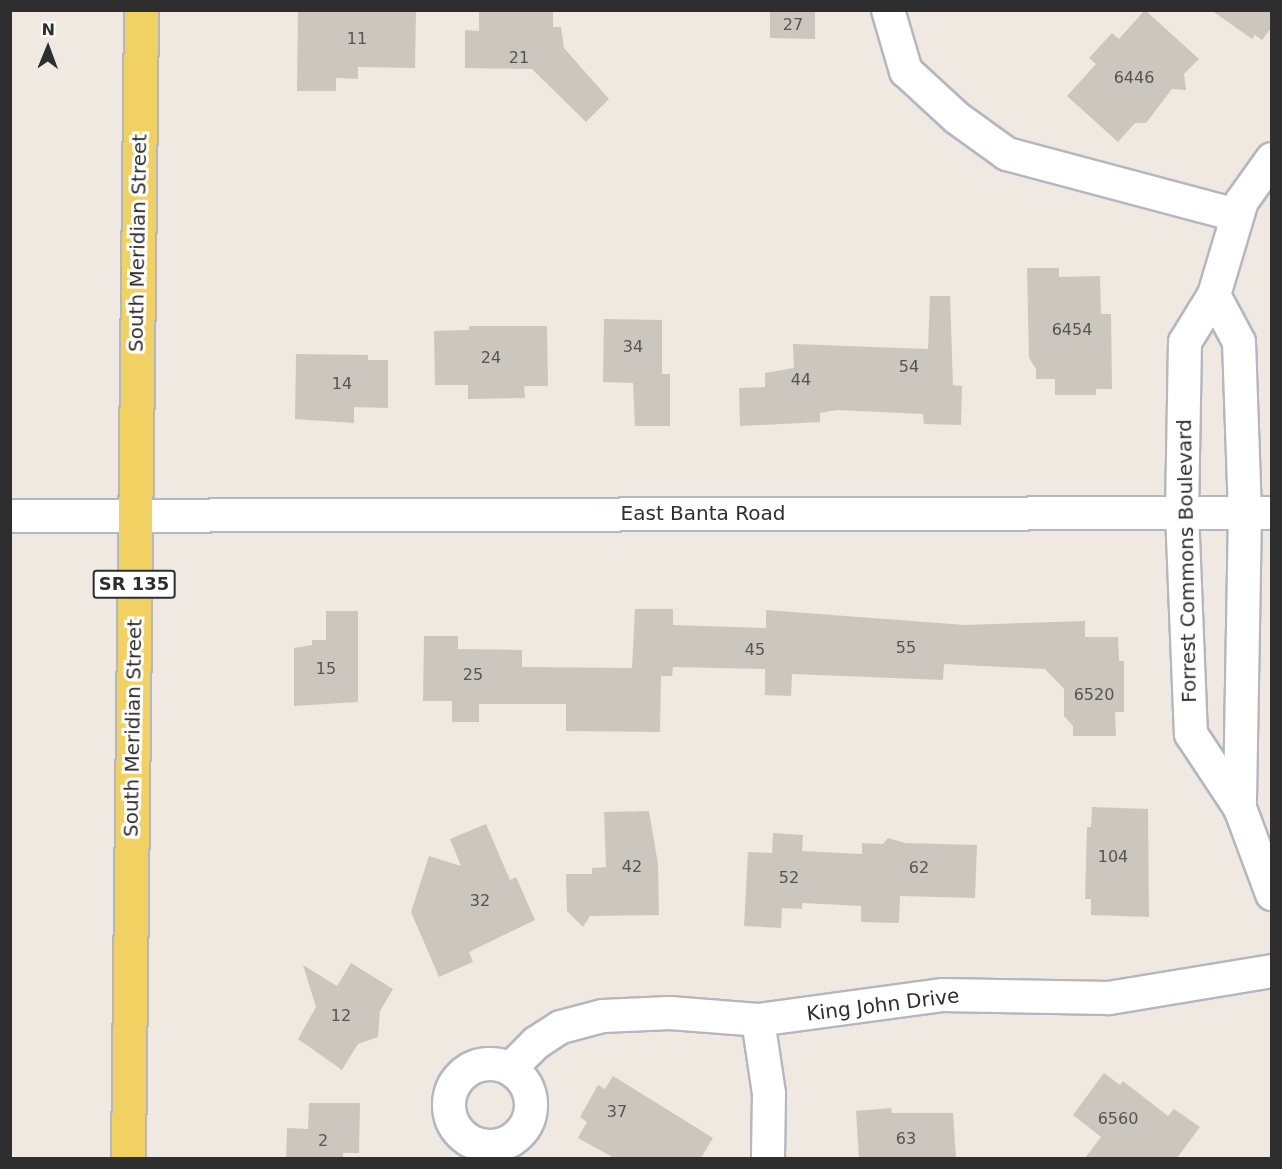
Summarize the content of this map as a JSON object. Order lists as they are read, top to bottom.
{
  "streets": {
    "main road": ["South Meridian Street", "SR 135"],
    "street": ["East Banta Road", "Forrest Commons Boulevard", "King John Drive"]
  },
  "crossings": [
    ["South Meridian Street", "East Banta Road"],
    ["East Banta Road", "Forrest Commons Boulevard"]
  ],
  "house_numbers": [
    "27",
    "11",
    "21",
    "6446",
    "6454",
    "34",
    "24",
    "54",
    "44",
    "14",
    "55",
    "45",
    "15",
    "25",
    "6520",
    "104",
    "42",
    "62",
    "52",
    "32",
    "12",
    "37",
    "6560",
    "63",
    "2"
  ],
  "north": "top"
}
